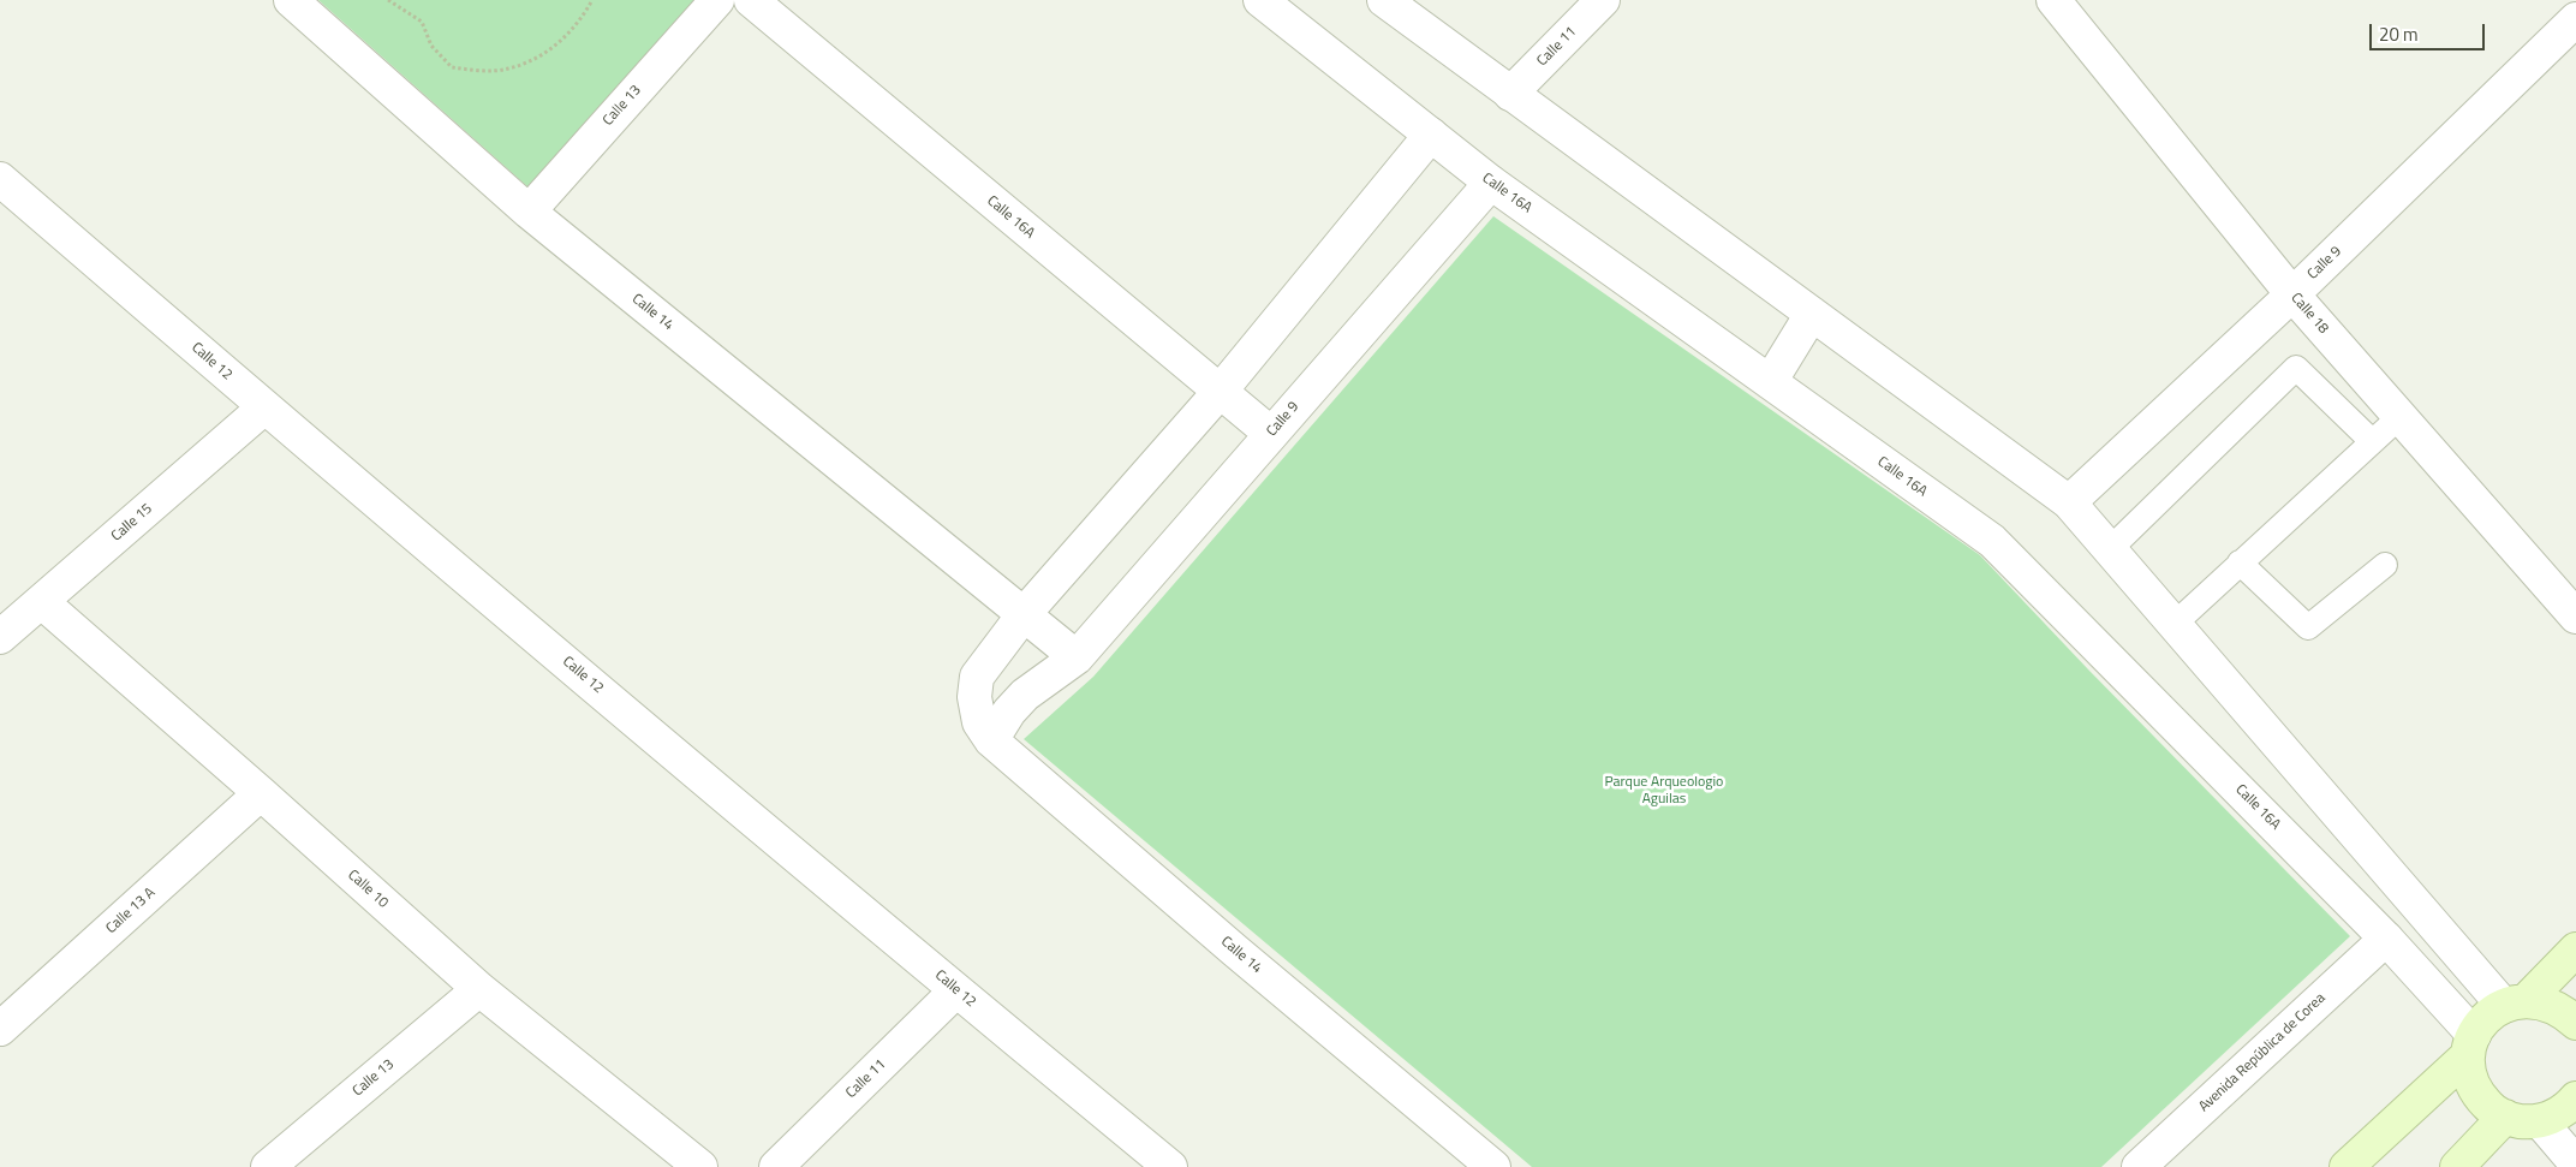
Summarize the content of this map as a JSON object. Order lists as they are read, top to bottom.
{
  "streets": {
    "street": [
      "Calle 11",
      "Calle 13",
      "Calle 16A",
      "Calle 9",
      "Calle 14",
      "Calle 18",
      "Calle 12",
      "Calle 15",
      "Calle 10",
      "Calle 13 A",
      "Avenida República de Corea"
    ]
  },
  "crossings": [
    ["Calle 11", "Calle 12"],
    ["Calle 13", "Calle 14"],
    ["Calle 13", "Calle 10"],
    ["Calle 16A", "Calle 9"],
    ["Calle 16A", "Avenida República de Corea"],
    ["Calle 9", "Calle 14"],
    ["Calle 9", "Calle 18"],
    ["Calle 12", "Calle 15"],
    ["Calle 15", "Calle 10"],
    ["Calle 10", "Calle 13 A"]
  ],
  "parks": ["Parque Arqueologio Aguilas"],
  "scale_bar": "20 m"
}
